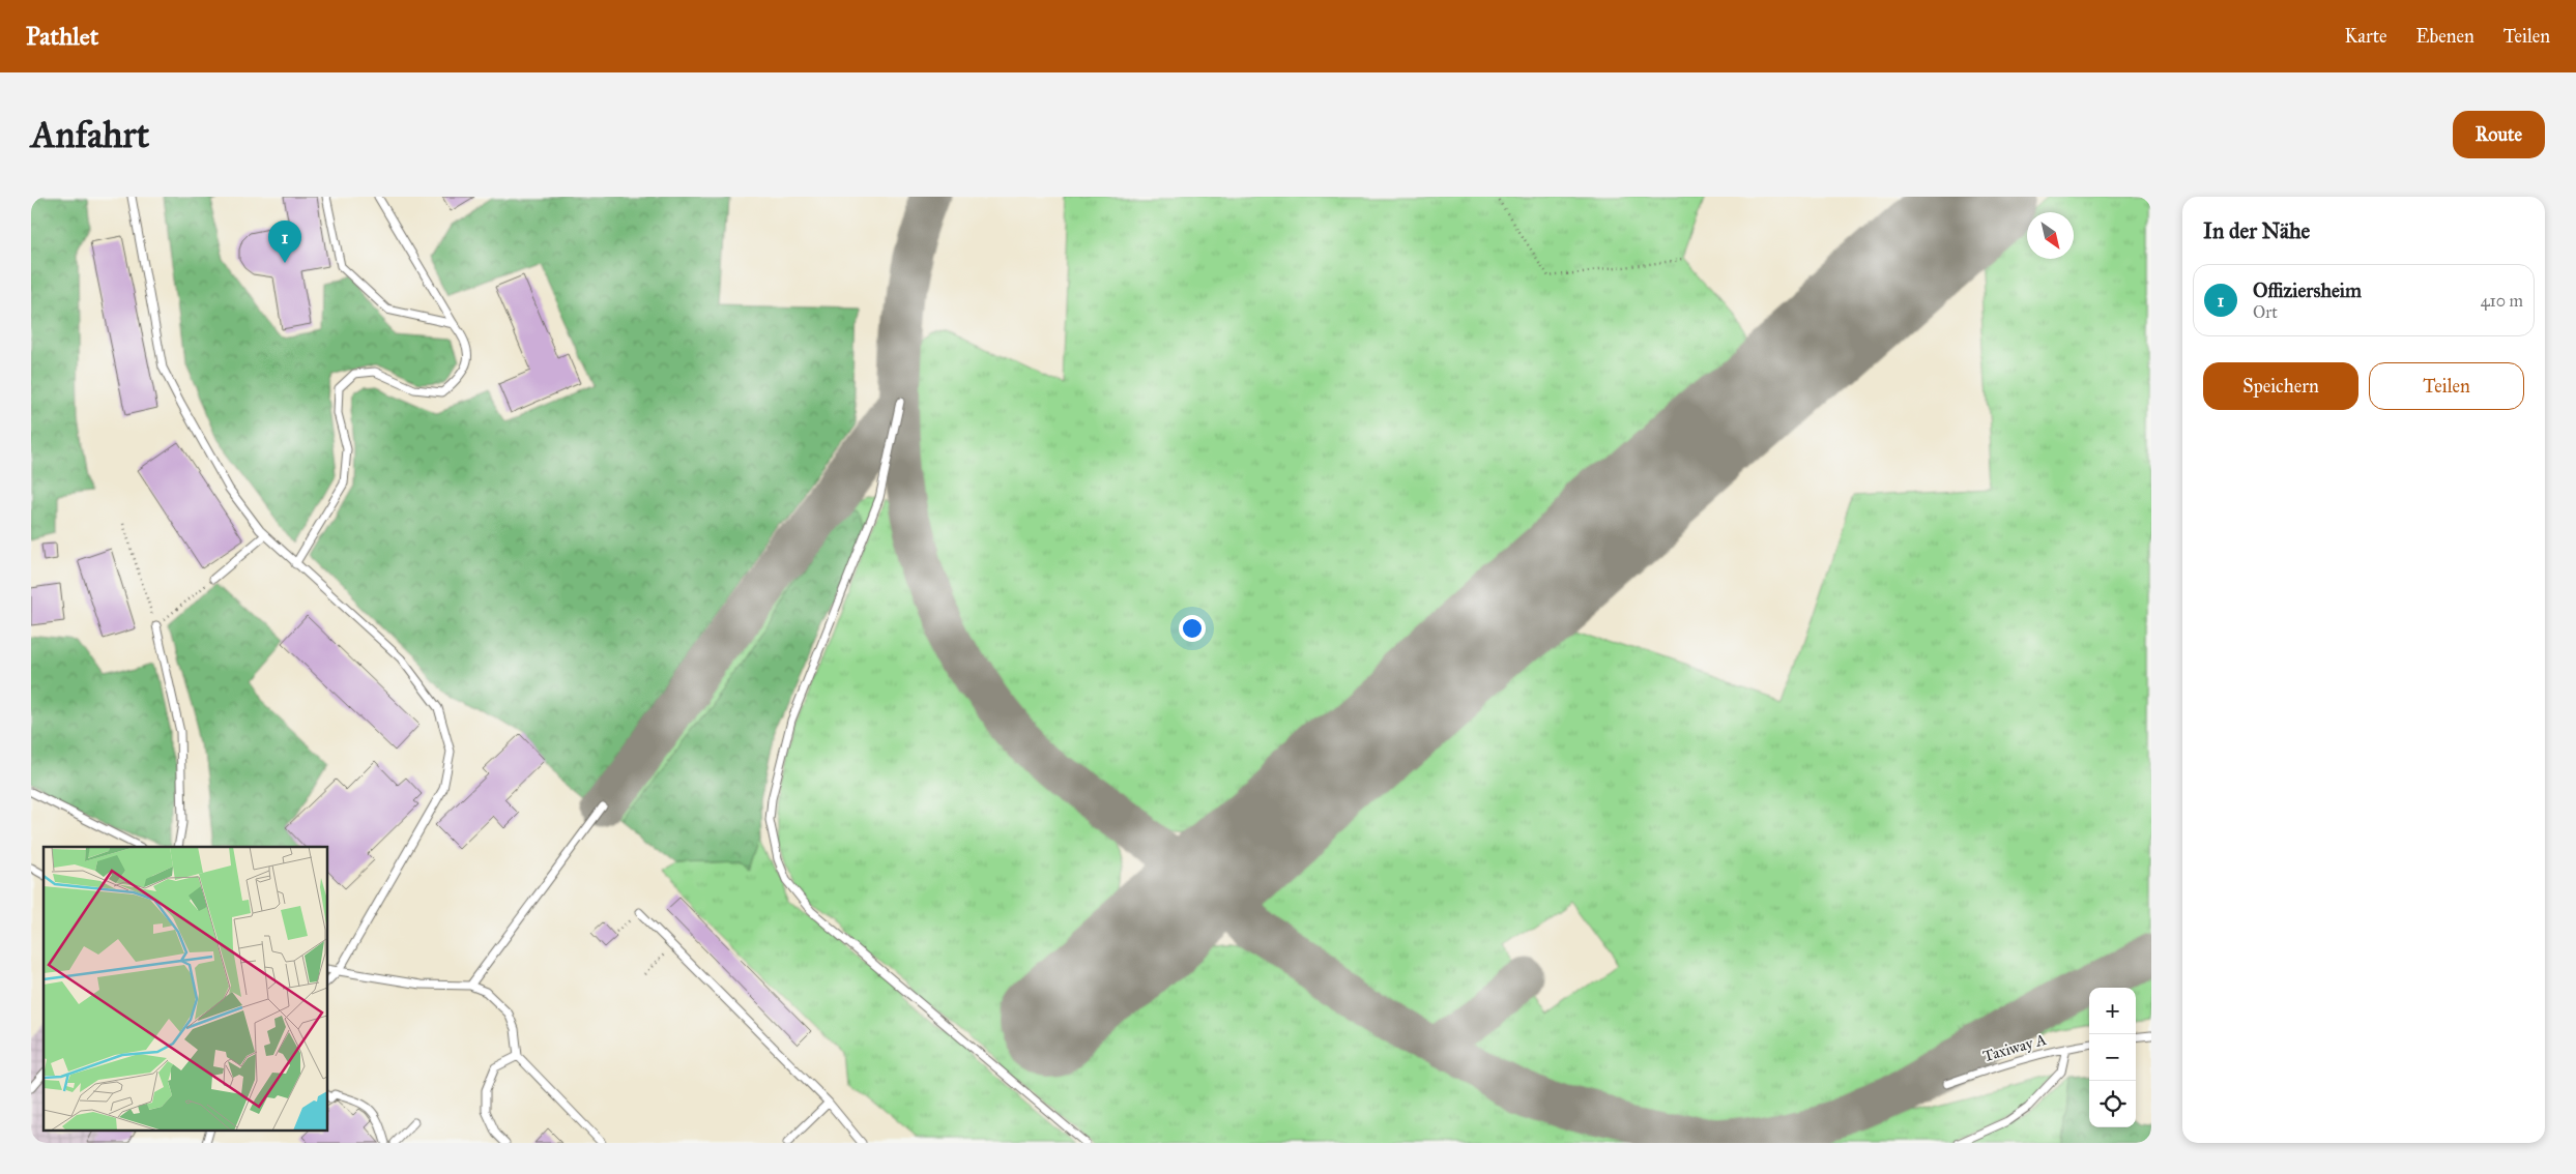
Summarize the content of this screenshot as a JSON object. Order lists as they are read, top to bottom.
{
  "streets": {
    "lane": ["Taxiway A"]
  },
  "north": "bottom right",
  "page": {
    "header": "Pathlet",
    "nav": ["Karte", "Ebenen", "Teilen"],
    "buttons": [
      "Route",
      ["Speichern", "Teilen"]
    ],
    "title": "Anfahrt",
    "heading": "In der Nähe",
    "pins": "1",
    "list": [
      {
        "mark": "1",
        "name": "Offiziersheim",
        "note": "Ort",
        "value": "410 m"
      }
    ],
    "map_buttons": ["+", "−"]
  }
}
